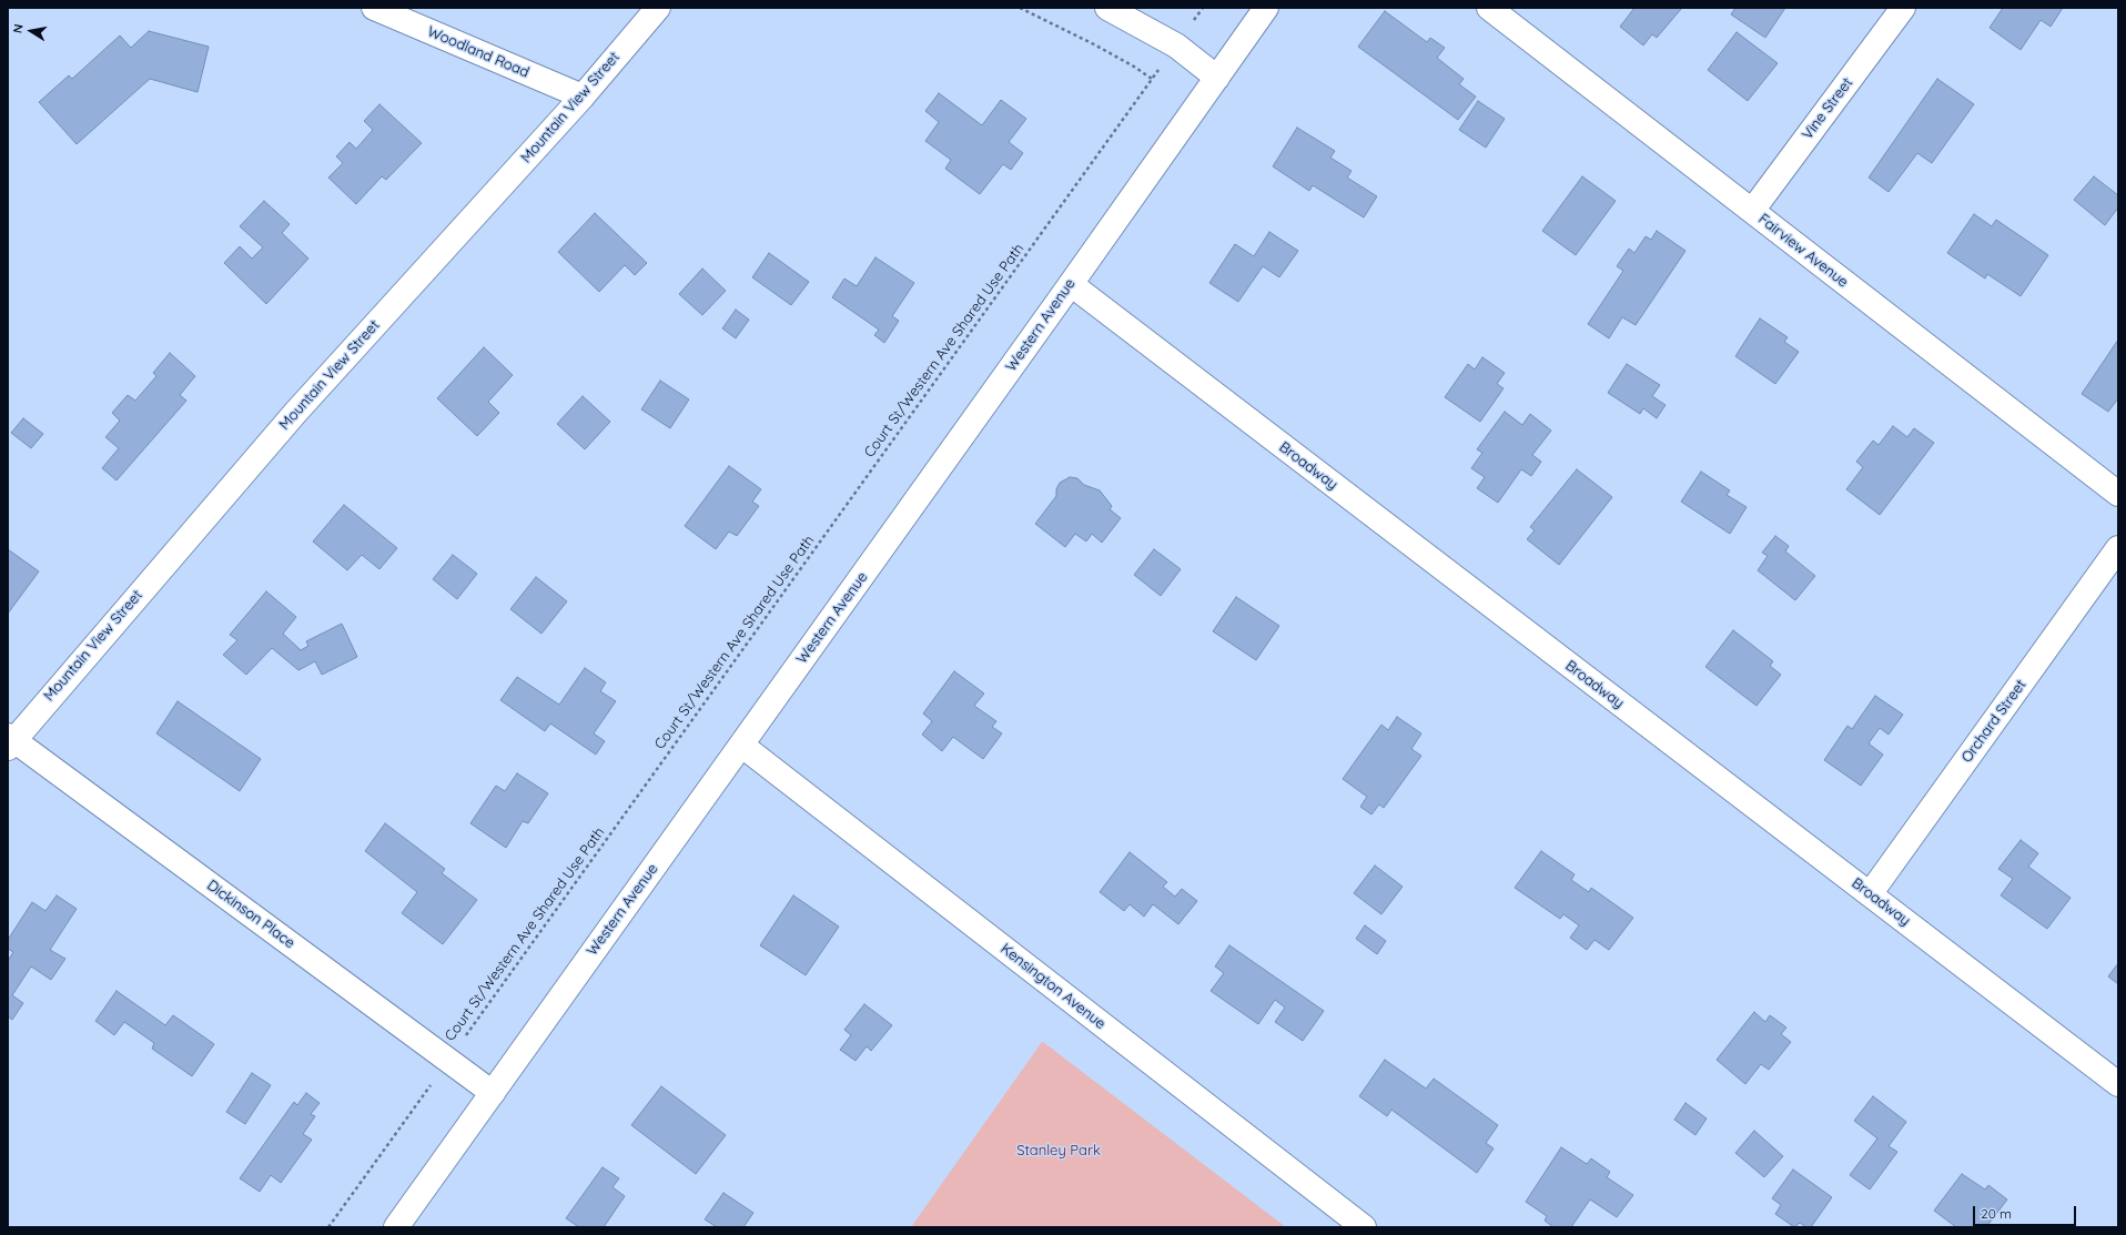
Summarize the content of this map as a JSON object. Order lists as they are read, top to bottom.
{
  "streets": {
    "street": [
      "Woodland Road",
      "Mountain View Street",
      "Vine Street",
      "Fairview Avenue",
      "Western Avenue",
      "Broadway",
      "Orchard Street",
      "Dickinson Place",
      "Kensington Avenue"
    ],
    "path": ["Court St/Western Ave Shared Use Path"]
  },
  "crossings": [
    ["Woodland Road", "Mountain View Street"],
    ["Mountain View Street", "Dickinson Place"],
    ["Vine Street", "Fairview Avenue"],
    ["Western Avenue", "Broadway"],
    ["Western Avenue", "Dickinson Place"],
    ["Western Avenue", "Kensington Avenue"],
    ["Court St/Western Ave Shared Use Path", "Dickinson Place"],
    ["Broadway", "Orchard Street"]
  ],
  "parks": ["Stanley Park"],
  "scale_bar": "20 m",
  "north": "left"
}
